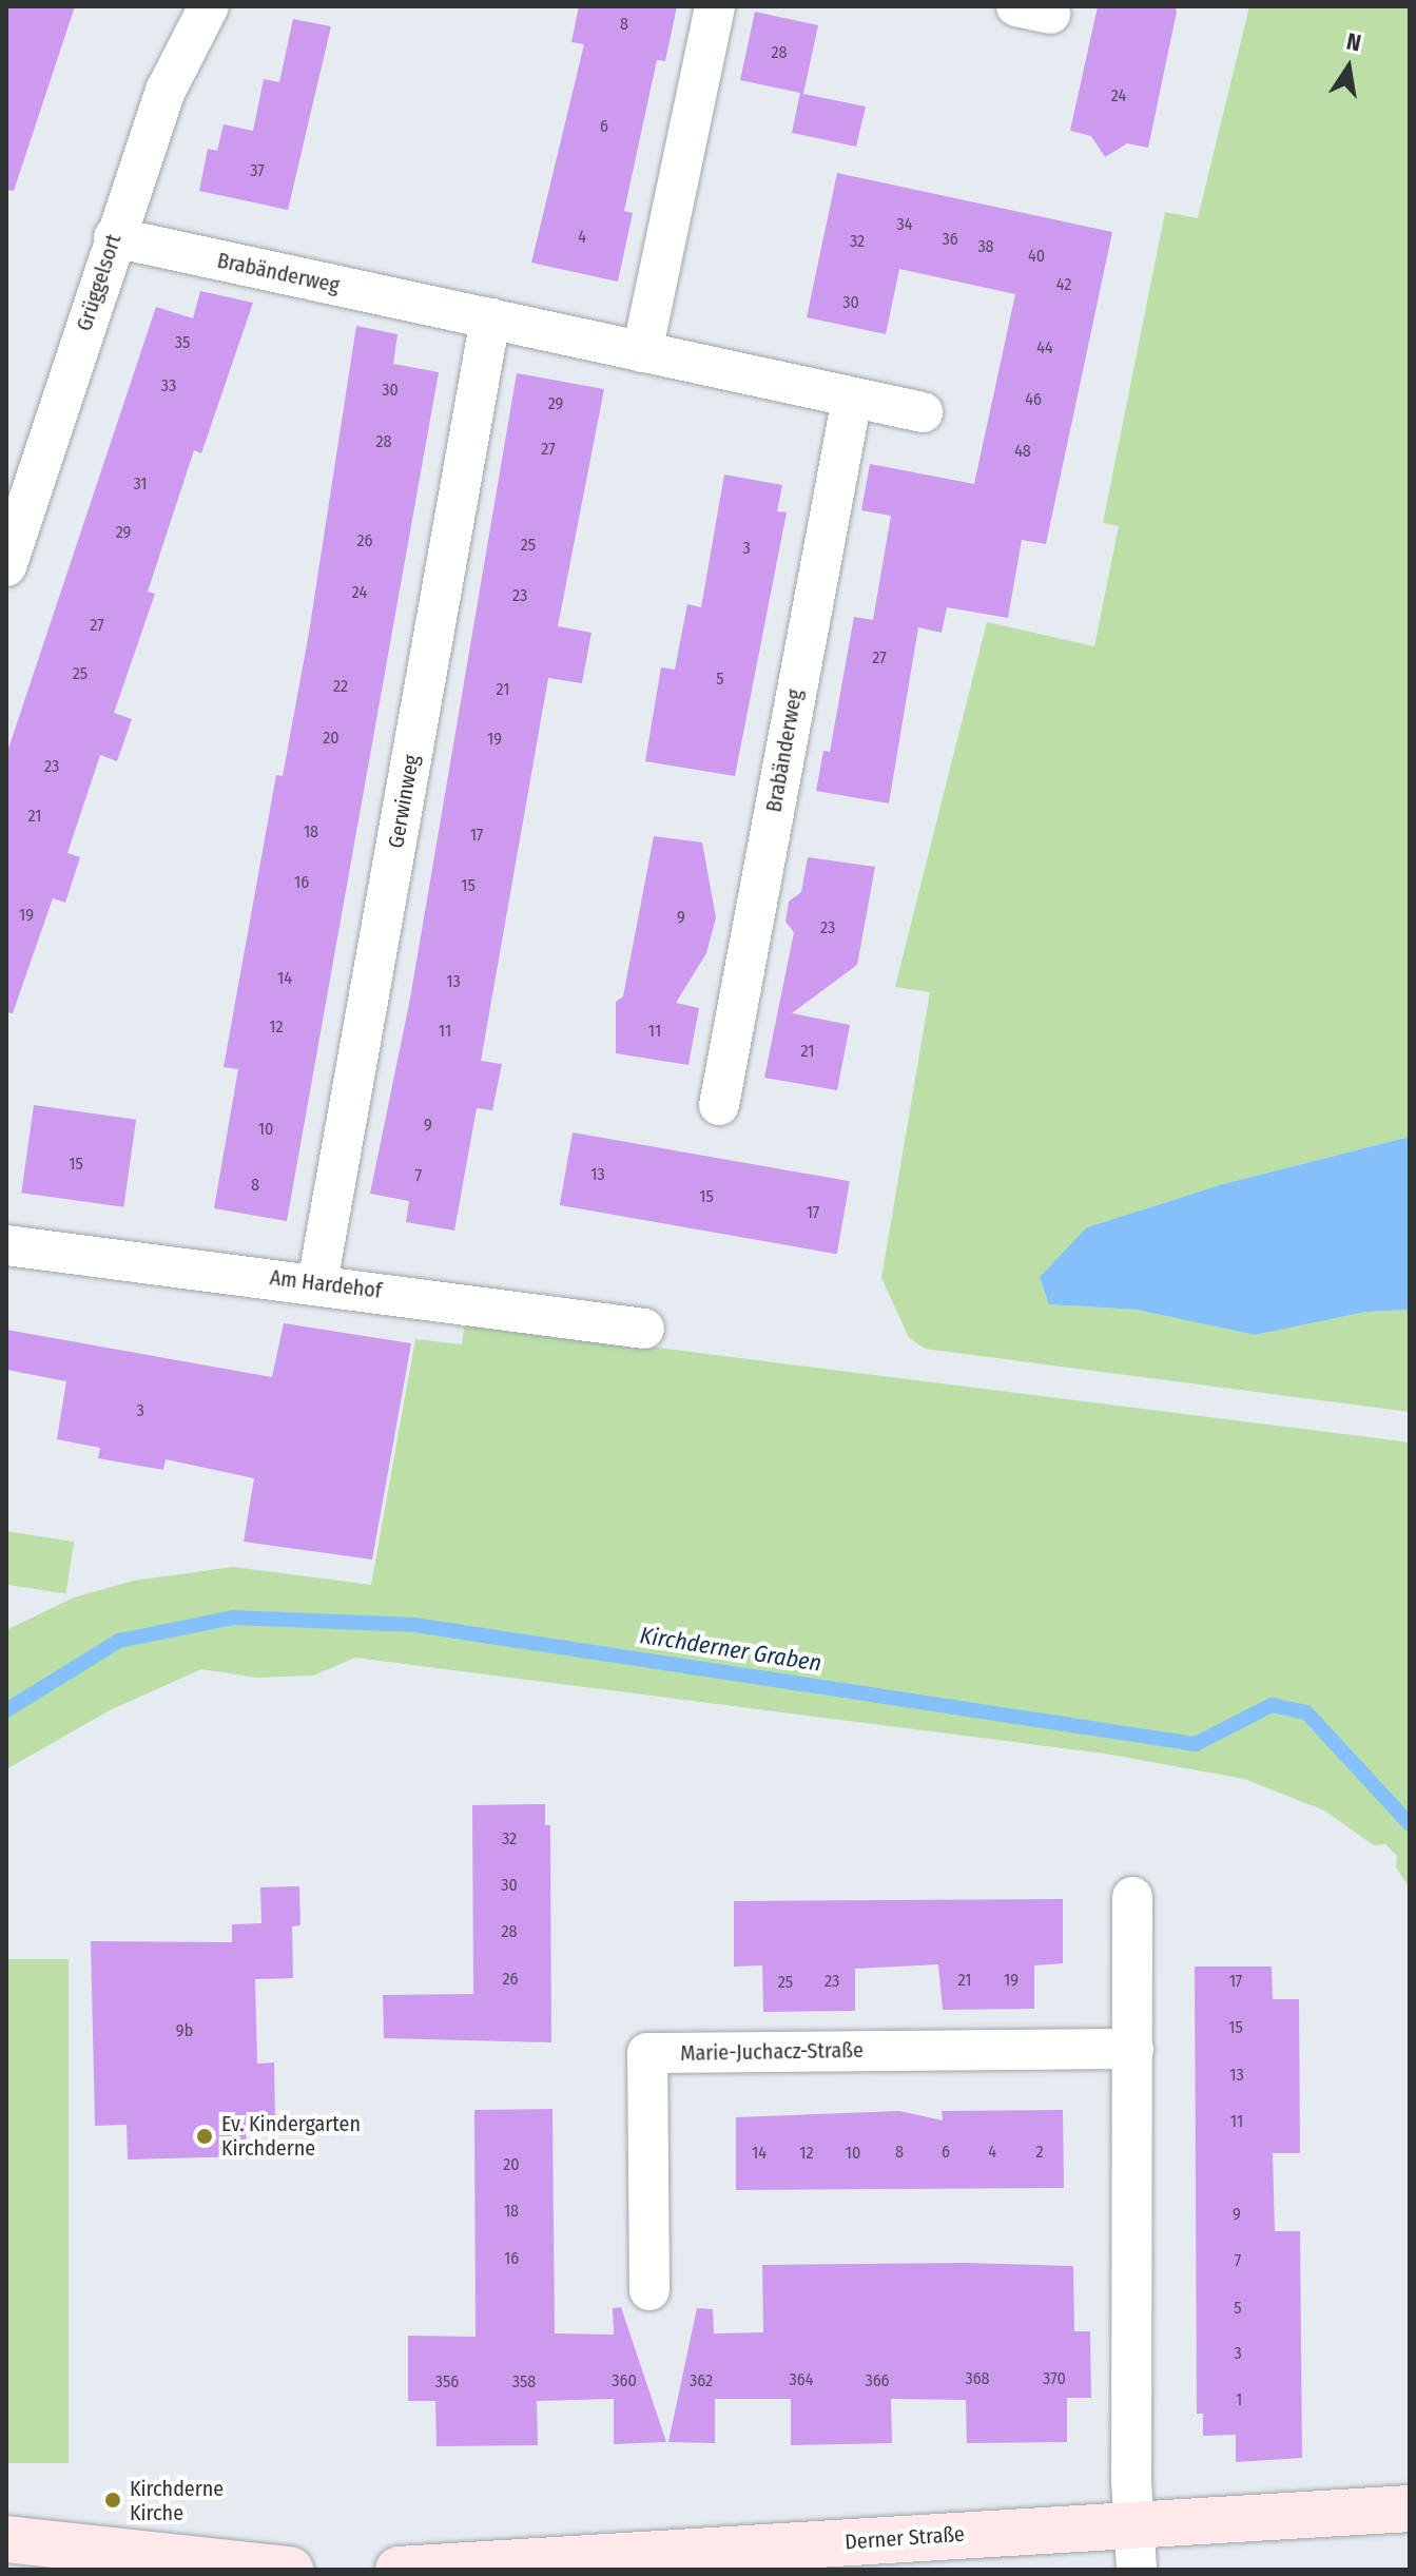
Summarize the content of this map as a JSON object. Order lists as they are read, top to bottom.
{
  "streets": {
    "main road": ["Derner Straße"],
    "street": [
      "Brabänderweg",
      "Grüggelsort",
      "Gerwinweg",
      "Am Hardehof",
      "Marie-Juchacz-Straße"
    ]
  },
  "crossings": [
    ["Brabänderweg", "Grüggelsort"],
    ["Brabänderweg", "Gerwinweg"],
    ["Gerwinweg", "Am Hardehof"]
  ],
  "water": ["Kirchderner Graben"],
  "places": ["Ev. Kindergarten Kirchderne", "Kirchderne Kirche"],
  "house_numbers": [
    "8",
    "28",
    "24",
    "6",
    "37",
    "34",
    "4",
    "36",
    "32",
    "38",
    "40",
    "42",
    "30",
    "35",
    "44",
    "33",
    "30",
    "46",
    "29",
    "28",
    "27",
    "48",
    "31",
    "29",
    "26",
    "25",
    "3",
    "24",
    "23",
    "27",
    "27",
    "25",
    "5",
    "22",
    "21",
    "20",
    "19",
    "23",
    "21",
    "18",
    "17",
    "16",
    "15",
    "19",
    "9",
    "23",
    "14",
    "13",
    "12",
    "11",
    "11",
    "21",
    "9",
    "10",
    "15",
    "13",
    "7",
    "8",
    "15",
    "17",
    "3",
    "32",
    "30",
    "28",
    "26",
    "21",
    "19",
    "23",
    "17",
    "25",
    "15",
    "9b",
    "13",
    "11",
    "8",
    "6",
    "4",
    "2",
    "14",
    "12",
    "10",
    "20",
    "18",
    "9",
    "16",
    "7",
    "5",
    "3",
    "368",
    "370",
    "364",
    "360",
    "362",
    "366",
    "356",
    "358",
    "1"
  ],
  "north": "top"
}
